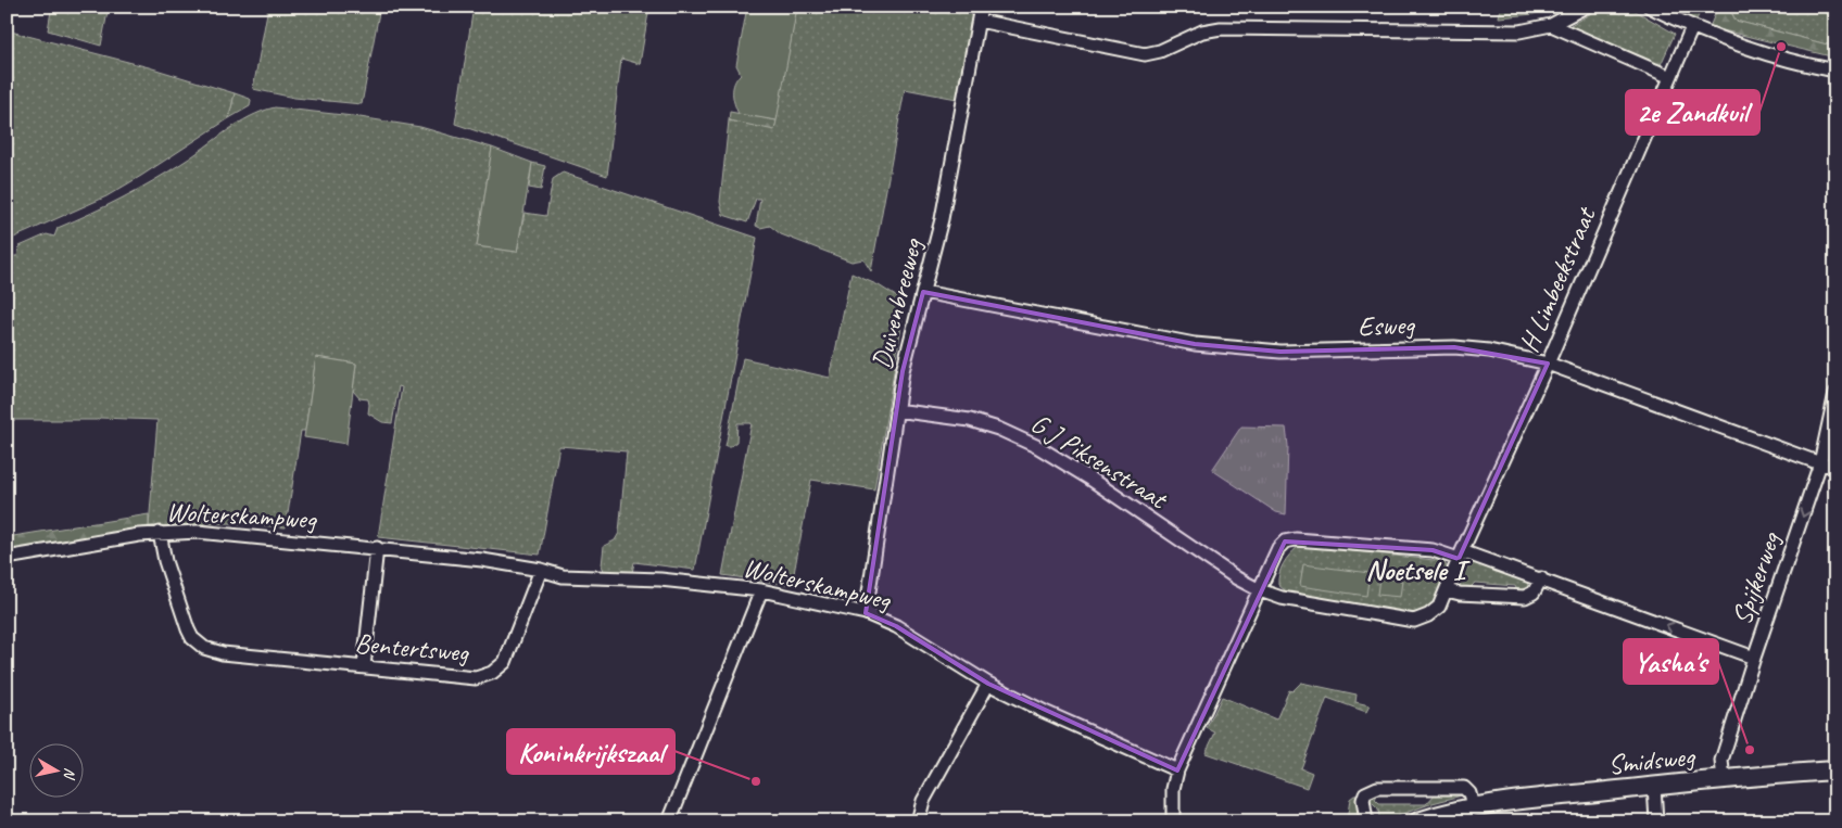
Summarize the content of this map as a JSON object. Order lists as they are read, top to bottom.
{
  "streets": {
    "main road": ["Smidsweg"],
    "street": [
      "H Limbeekstraat",
      "Duivenbreeweg",
      "Esweg",
      "G J Piksenstraat",
      "Wolterskampweg",
      "Spijkerweg",
      "Bentertsweg"
    ]
  },
  "crossings": [
    ["H Limbeekstraat", "Esweg"],
    ["H Limbeekstraat", "G J Piksenstraat"],
    ["Duivenbreeweg", "Esweg"],
    ["Duivenbreeweg", "G J Piksenstraat"],
    ["Duivenbreeweg", "Wolterskampweg"],
    ["Esweg", "Spijkerweg"],
    ["Wolterskampweg", "Bentertsweg"],
    ["Spijkerweg", "Smidsweg"]
  ],
  "one_way": ["Spijkerweg"],
  "districts": ["Noetsele I"],
  "places": ["2e Zandkuil", "Yasha's", "Koninkrijkszaal"],
  "north": "right"
}
